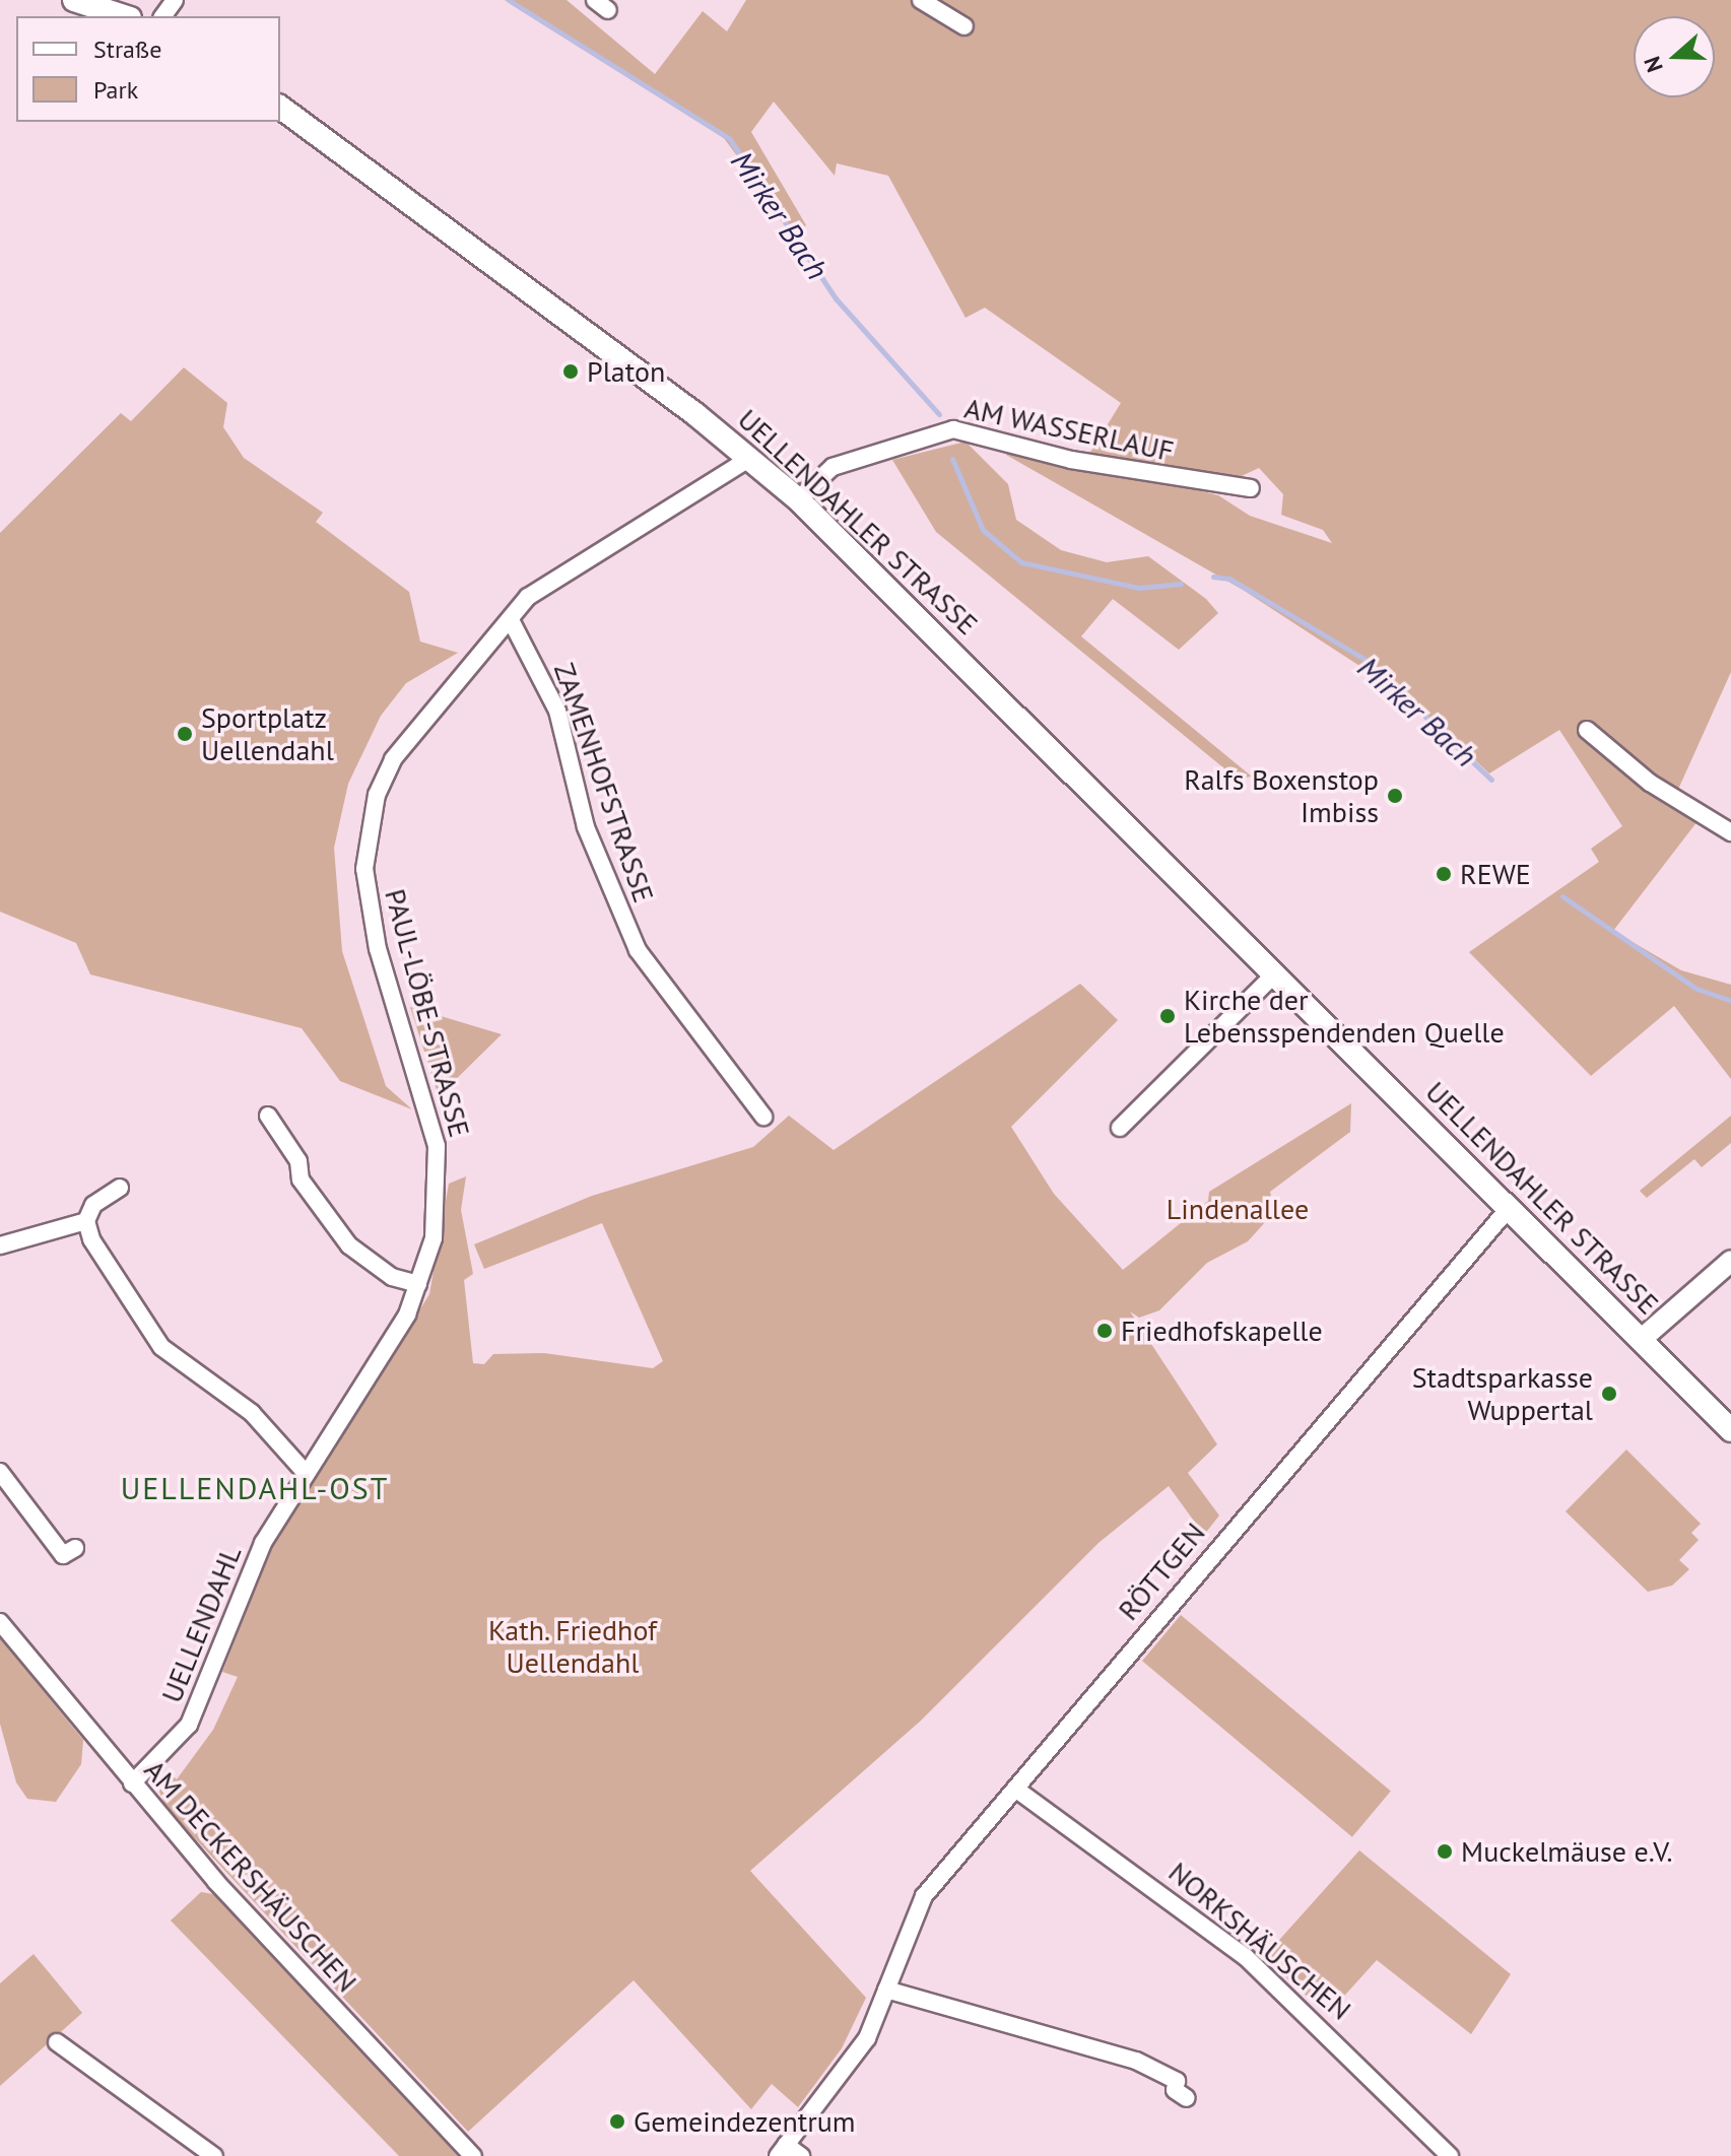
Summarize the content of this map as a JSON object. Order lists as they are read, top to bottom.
{
  "streets": {
    "main road": ["UELLENDAHLER STRASSE"],
    "street": [
      "AM WASSERLAUF",
      "ZAMENHOFSTRASSE",
      "PAUL-LÖBE-STRASSE",
      "RÖTTGEN",
      "UELLENDAHL",
      "AM DECKERSHÄUSCHEN",
      "NORKSHÄUSCHEN"
    ]
  },
  "crossings": [
    ["AM WASSERLAUF", "UELLENDAHLER STRASSE"],
    ["UELLENDAHLER STRASSE", "PAUL-LÖBE-STRASSE"],
    ["UELLENDAHLER STRASSE", "RÖTTGEN"],
    ["ZAMENHOFSTRASSE", "PAUL-LÖBE-STRASSE"],
    ["PAUL-LÖBE-STRASSE", "UELLENDAHL"],
    ["RÖTTGEN", "NORKSHÄUSCHEN"],
    ["UELLENDAHL", "AM DECKERSHÄUSCHEN"]
  ],
  "districts": ["UELLENDAHL-OST"],
  "water": ["Mirker Bach"],
  "parks": ["Lindenallee", "Kath. Friedhof Uellendahl"],
  "places": [
    "Platon",
    "Sportplatz Uellendahl",
    "Ralfs Boxenstop Imbiss",
    "REWE",
    "Kirche der Lebensspendenden Quelle",
    "Friedhofskapelle",
    "Stadtsparkasse Wuppertal",
    "Muckelmäuse e.V.",
    "Gemeindezentrum"
  ],
  "legend": ["Straße", "Park"],
  "north": "left"
}
